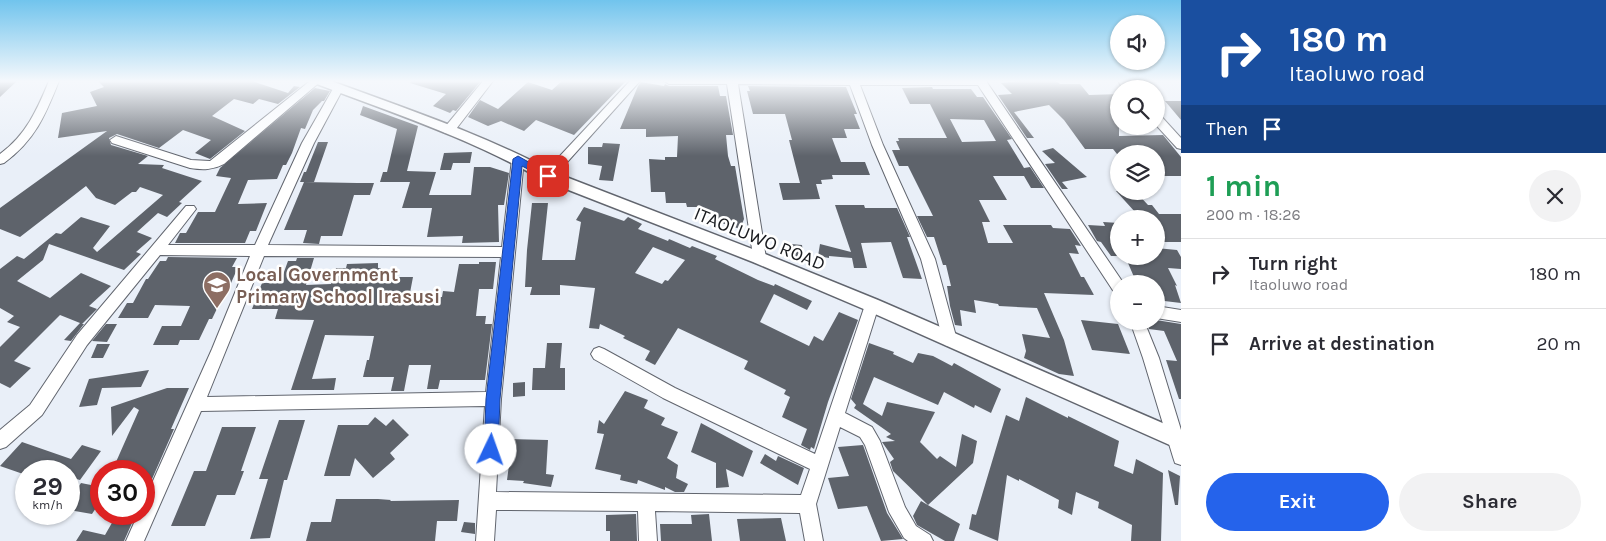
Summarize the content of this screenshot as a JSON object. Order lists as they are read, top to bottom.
{
  "streets": {
    "street": ["ITAOLUWO ROAD"]
  },
  "places": {
    "school or university": ["Local Government Primary School Irasusi"]
  },
  "page": {
    "turn": ["180 m", "Itaoluwo road"],
    "map_buttons": ["+", "−"],
    "then": "Then",
    "heading": ["1 min", "200 m · 18:26"],
    "list": [
      {
        "name": "Turn right",
        "note": "Itaoluwo road",
        "value": "180 m"
      },
      {
        "name": "Arrive at destination",
        "value": "20 m"
      }
    ],
    "speed": "29 km/h",
    "limit": "30",
    "buttons": ["Exit", "Share"]
  }
}
